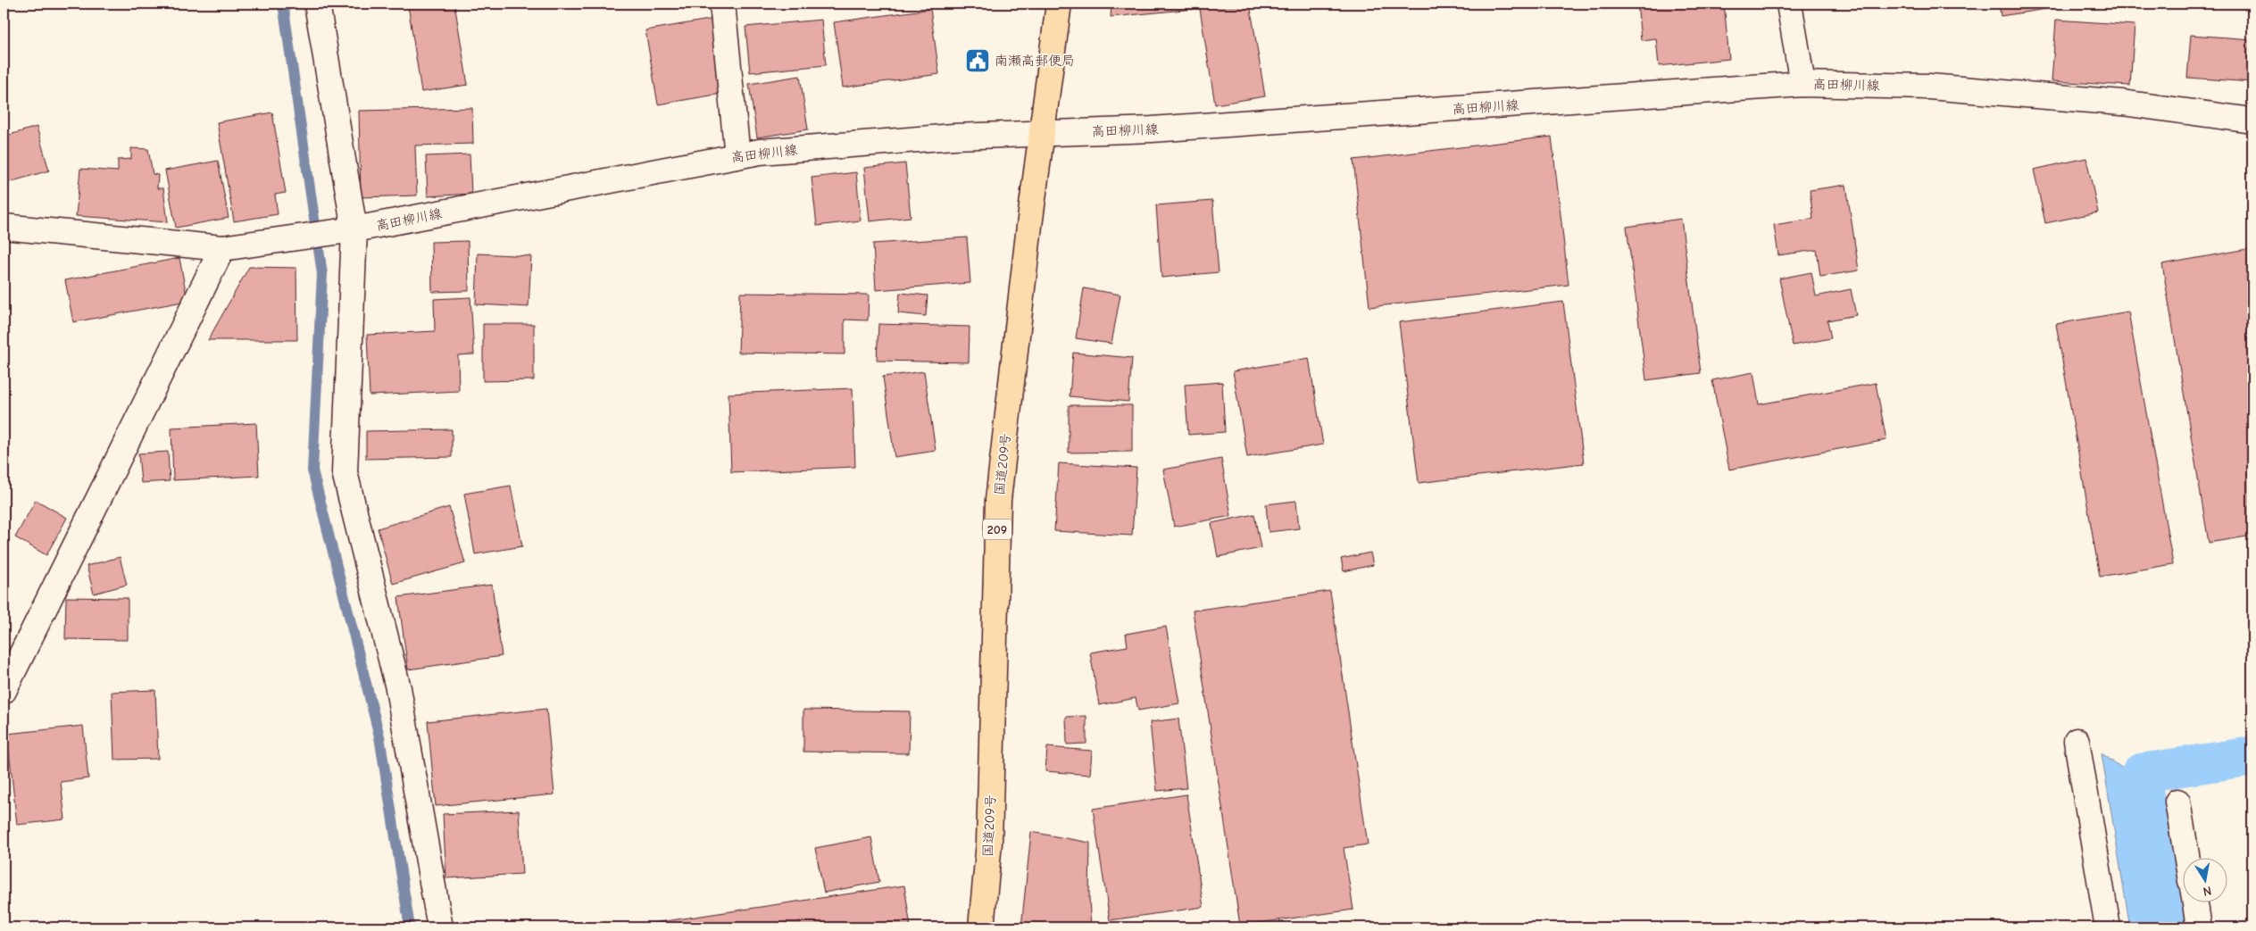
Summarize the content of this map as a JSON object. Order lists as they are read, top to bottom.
{
  "streets": {
    "highway": ["国道209号", "209"],
    "main road": ["高田柳川線"]
  },
  "crossings": [
    ["高田柳川線", "国道209号"]
  ],
  "places": {
    "public building": ["南瀬高郵便局"]
  },
  "north": "bottom"
}
